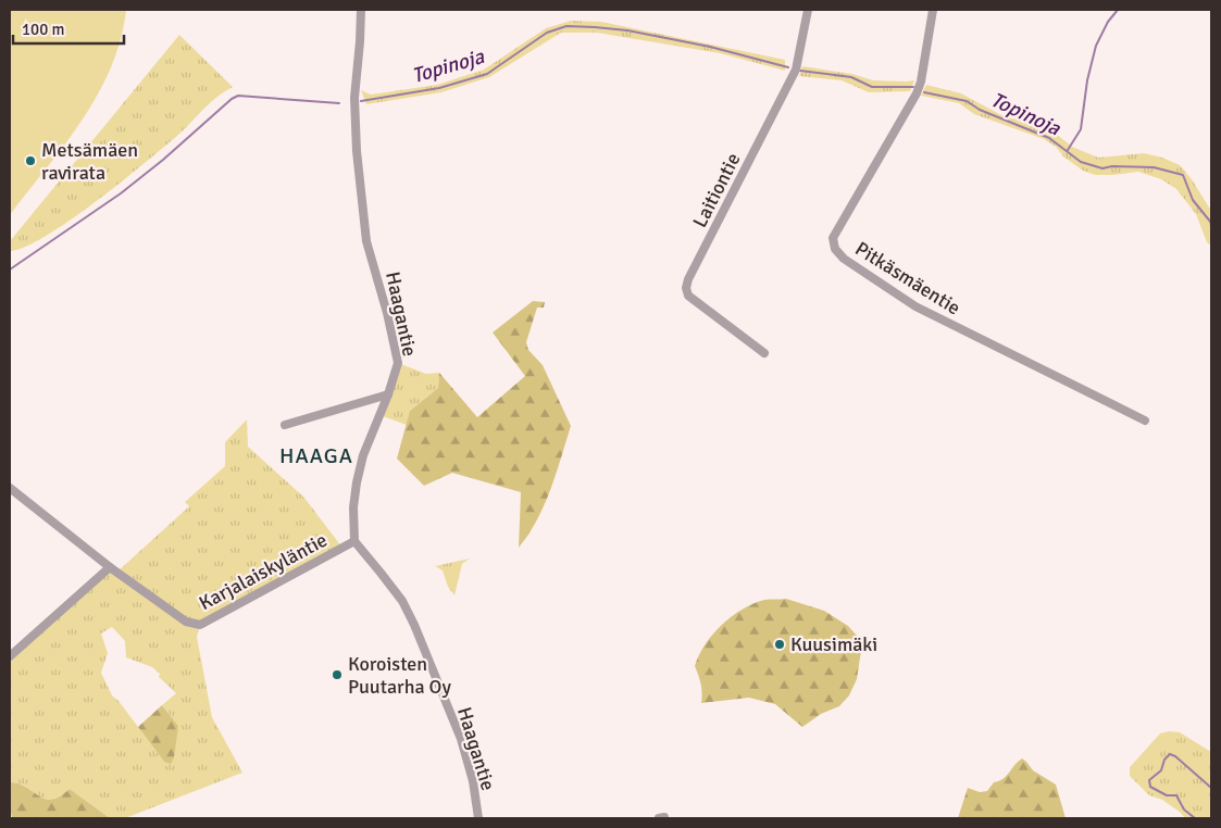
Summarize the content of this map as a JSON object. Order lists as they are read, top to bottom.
{
  "streets": {
    "street": [
      "Laitiontie",
      "Pitkäsmäentie",
      "Haagantie",
      "Karjalaiskyläntie"
    ]
  },
  "crossings": [
    ["Haagantie", "Karjalaiskyläntie"]
  ],
  "districts": ["HAAGA"],
  "water": ["Topinoja"],
  "places": ["Metsämäen ravirata", "Kuusimäki", "Koroisten Puutarha Oy"],
  "scale_bar": "100 m"
}
